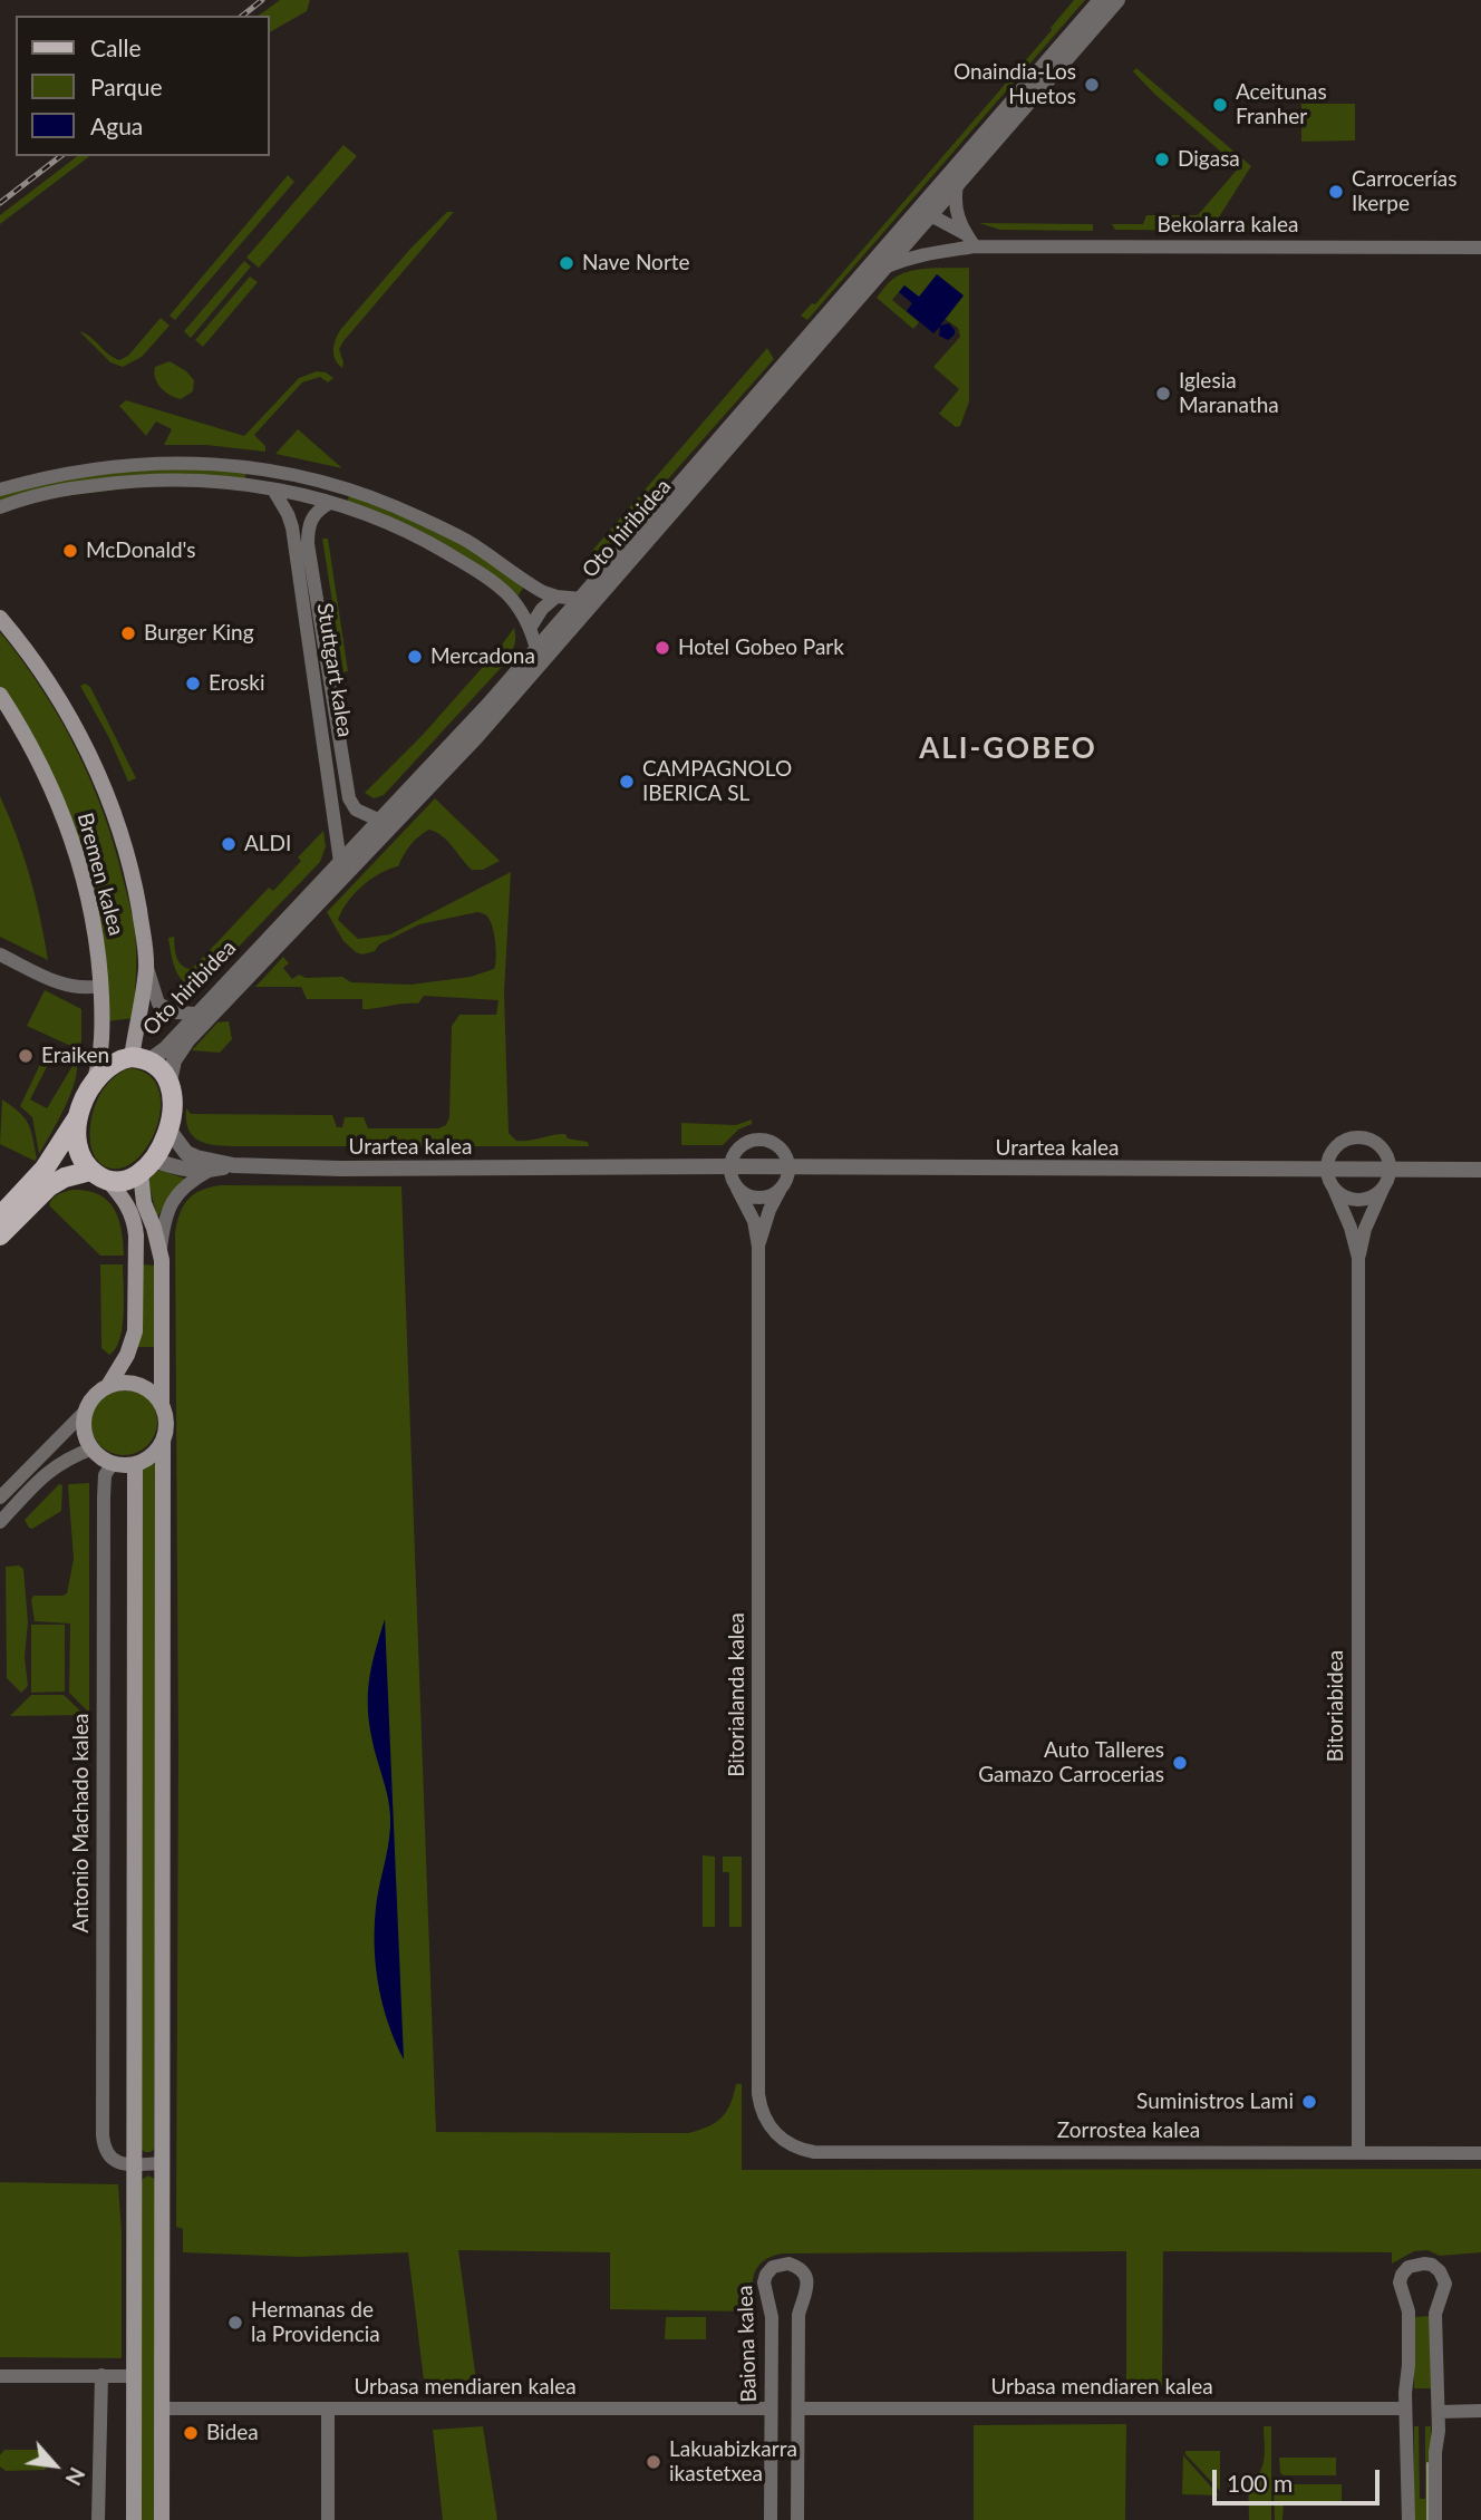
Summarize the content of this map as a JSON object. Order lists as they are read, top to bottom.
{
  "streets": {
    "main road": ["Bremen kalea"],
    "street": [
      "Bekolarra kalea",
      "Oto hiribidea",
      "Stuttgart kalea",
      "Urartea kalea",
      "Bitorialanda kalea",
      "Bitoriabidea",
      "Antonio Machado kalea",
      "Zorrostea kalea",
      "Baiona kalea",
      "Urbasa mendiaren kalea"
    ]
  },
  "crossings": [
    ["Bekolarra kalea", "Oto hiribidea"],
    ["Oto hiribidea", "Stuttgart kalea"],
    ["Oto hiribidea", "Bremen kalea"],
    ["Oto hiribidea", "Urartea kalea"],
    ["Bremen kalea", "Urartea kalea"],
    ["Bitorialanda kalea", "Zorrostea kalea"],
    ["Bitoriabidea", "Zorrostea kalea"],
    ["Baiona kalea", "Urbasa mendiaren kalea"]
  ],
  "districts": ["ALI-GOBEO"],
  "places": [
    "Onaindia-Los Huetos",
    "Aceitunas Franher",
    "Digasa",
    "Carrocerías Ikerpe",
    "Nave Norte",
    "Iglesia Maranatha",
    "McDonald's",
    "Burger King",
    "Hotel Gobeo Park",
    "Mercadona",
    "Eroski",
    "CAMPAGNOLO IBERICA SL",
    "ALDI",
    "Eraiken",
    "Auto Talleres Gamazo Carrocerias",
    "Suministros Lami",
    "Hermanas de la Providencia",
    "Bidea",
    "Lakuabizkarra ikastetxea"
  ],
  "legend": ["Calle", "Parque", "Agua"],
  "scale_bar": "100 m",
  "north": "bottom right"
}
